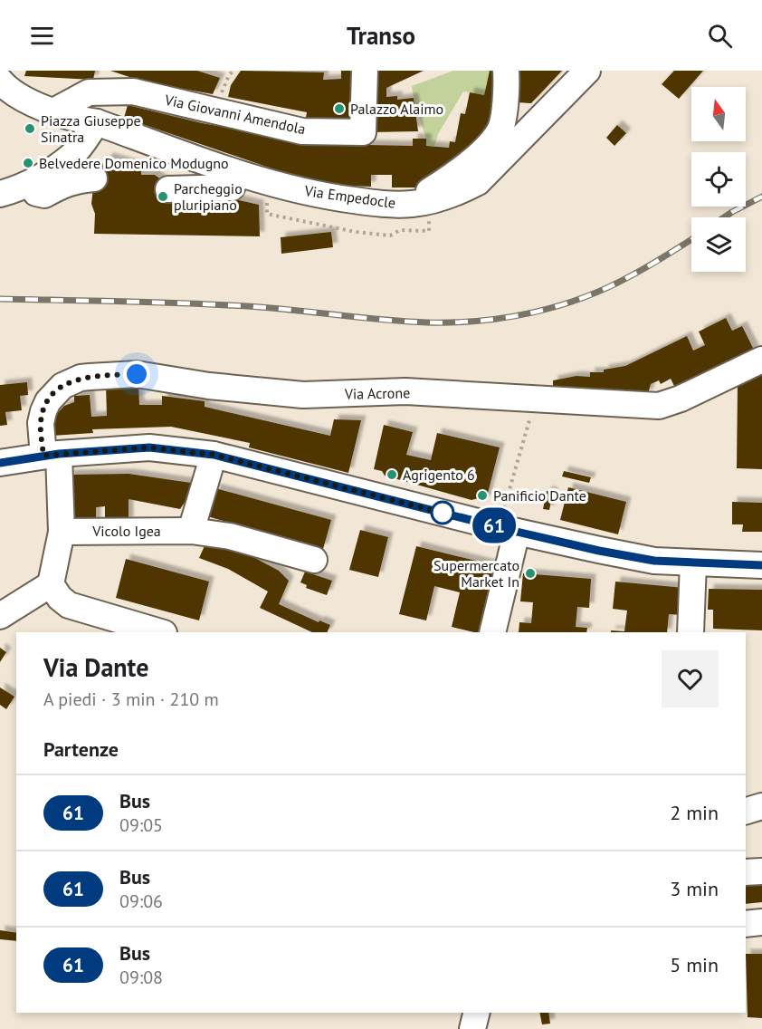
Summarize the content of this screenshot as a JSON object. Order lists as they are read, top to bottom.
{
  "streets": {
    "street": [
      "Via Giovanni Amendola",
      "Via Empedocle",
      "Via Acrone",
      "Vicolo Igea"
    ]
  },
  "crossings": [
    ["Via Giovanni Amendola", "Via Empedocle"],
    ["Via Acrone", "Vicolo Igea"]
  ],
  "places": [
    "Palazzo Alaimo",
    "Piazza Giuseppe Sinatra",
    "Belvedere Domenico Modugno",
    "Parcheggio pluripiano",
    "Agrigento 6",
    "Panificio Dante",
    "Supermercato Market In"
  ],
  "lines": ["bus line 61"],
  "north": "top",
  "page": {
    "header": "Transo",
    "on_map": "61",
    "heading": [
      ["Via Dante", "A piedi · 3 min · 210 m"],
      "Partenze"
    ],
    "list": [
      {
        "mark": "61",
        "name": "Bus",
        "note": "09:05",
        "value": "2 min"
      },
      {
        "mark": "61",
        "name": "Bus",
        "note": "09:06",
        "value": "3 min"
      },
      {
        "mark": "61",
        "name": "Bus",
        "note": "09:08",
        "value": "5 min"
      }
    ]
  }
}
